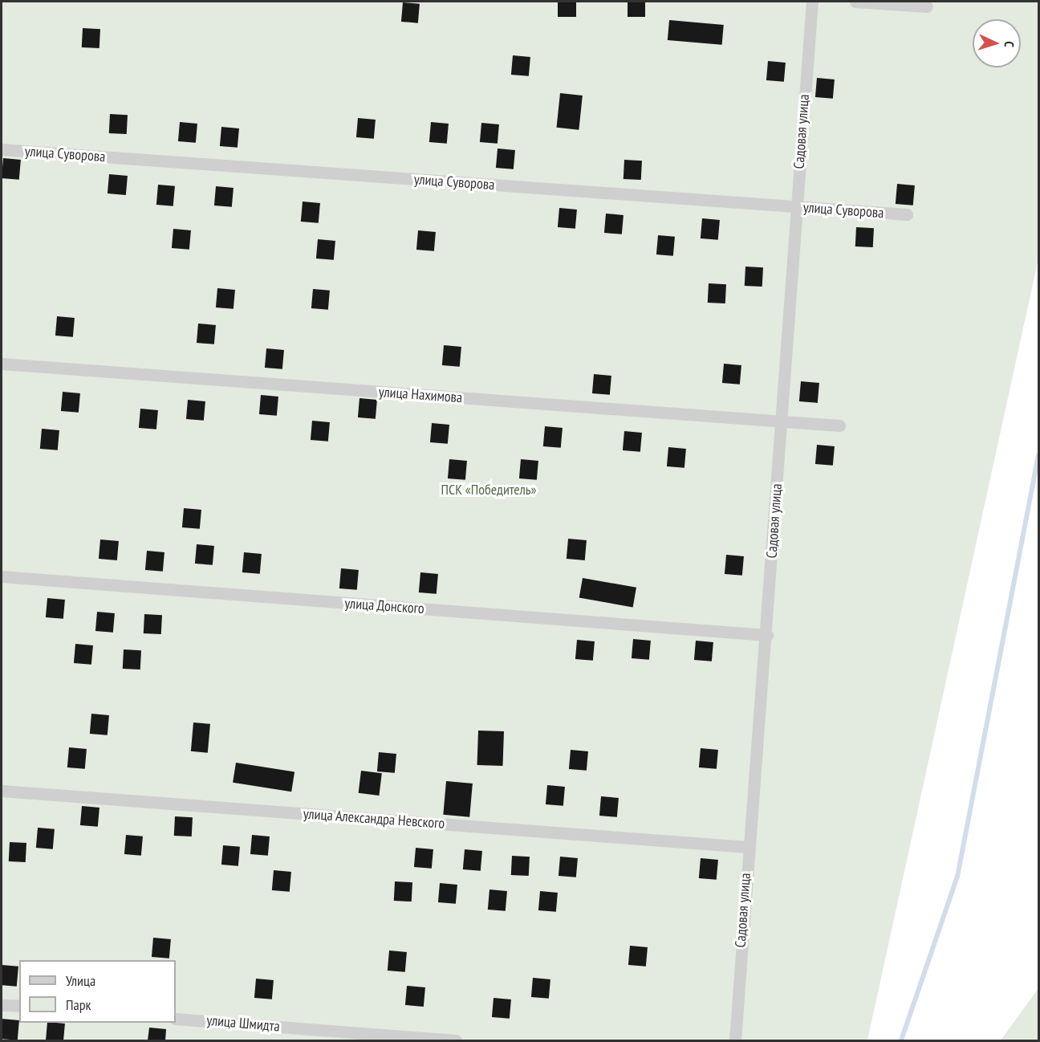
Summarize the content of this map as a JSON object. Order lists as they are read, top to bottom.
{
  "streets": {
    "street": [
      "Садовая улица",
      "улица Суворова",
      "улица Нахимова",
      "улица Донского",
      "улица Александра Невского",
      "улица Шмидта"
    ]
  },
  "crossings": [
    ["Садовая улица", "улица Суворова"],
    ["Садовая улица", "улица Нахимова"],
    ["Садовая улица", "улица Донского"],
    ["Садовая улица", "улица Александра Невского"]
  ],
  "parks": ["ПСК «Победитель»"],
  "legend": ["Улица", "Парк"],
  "north": "right"
}
